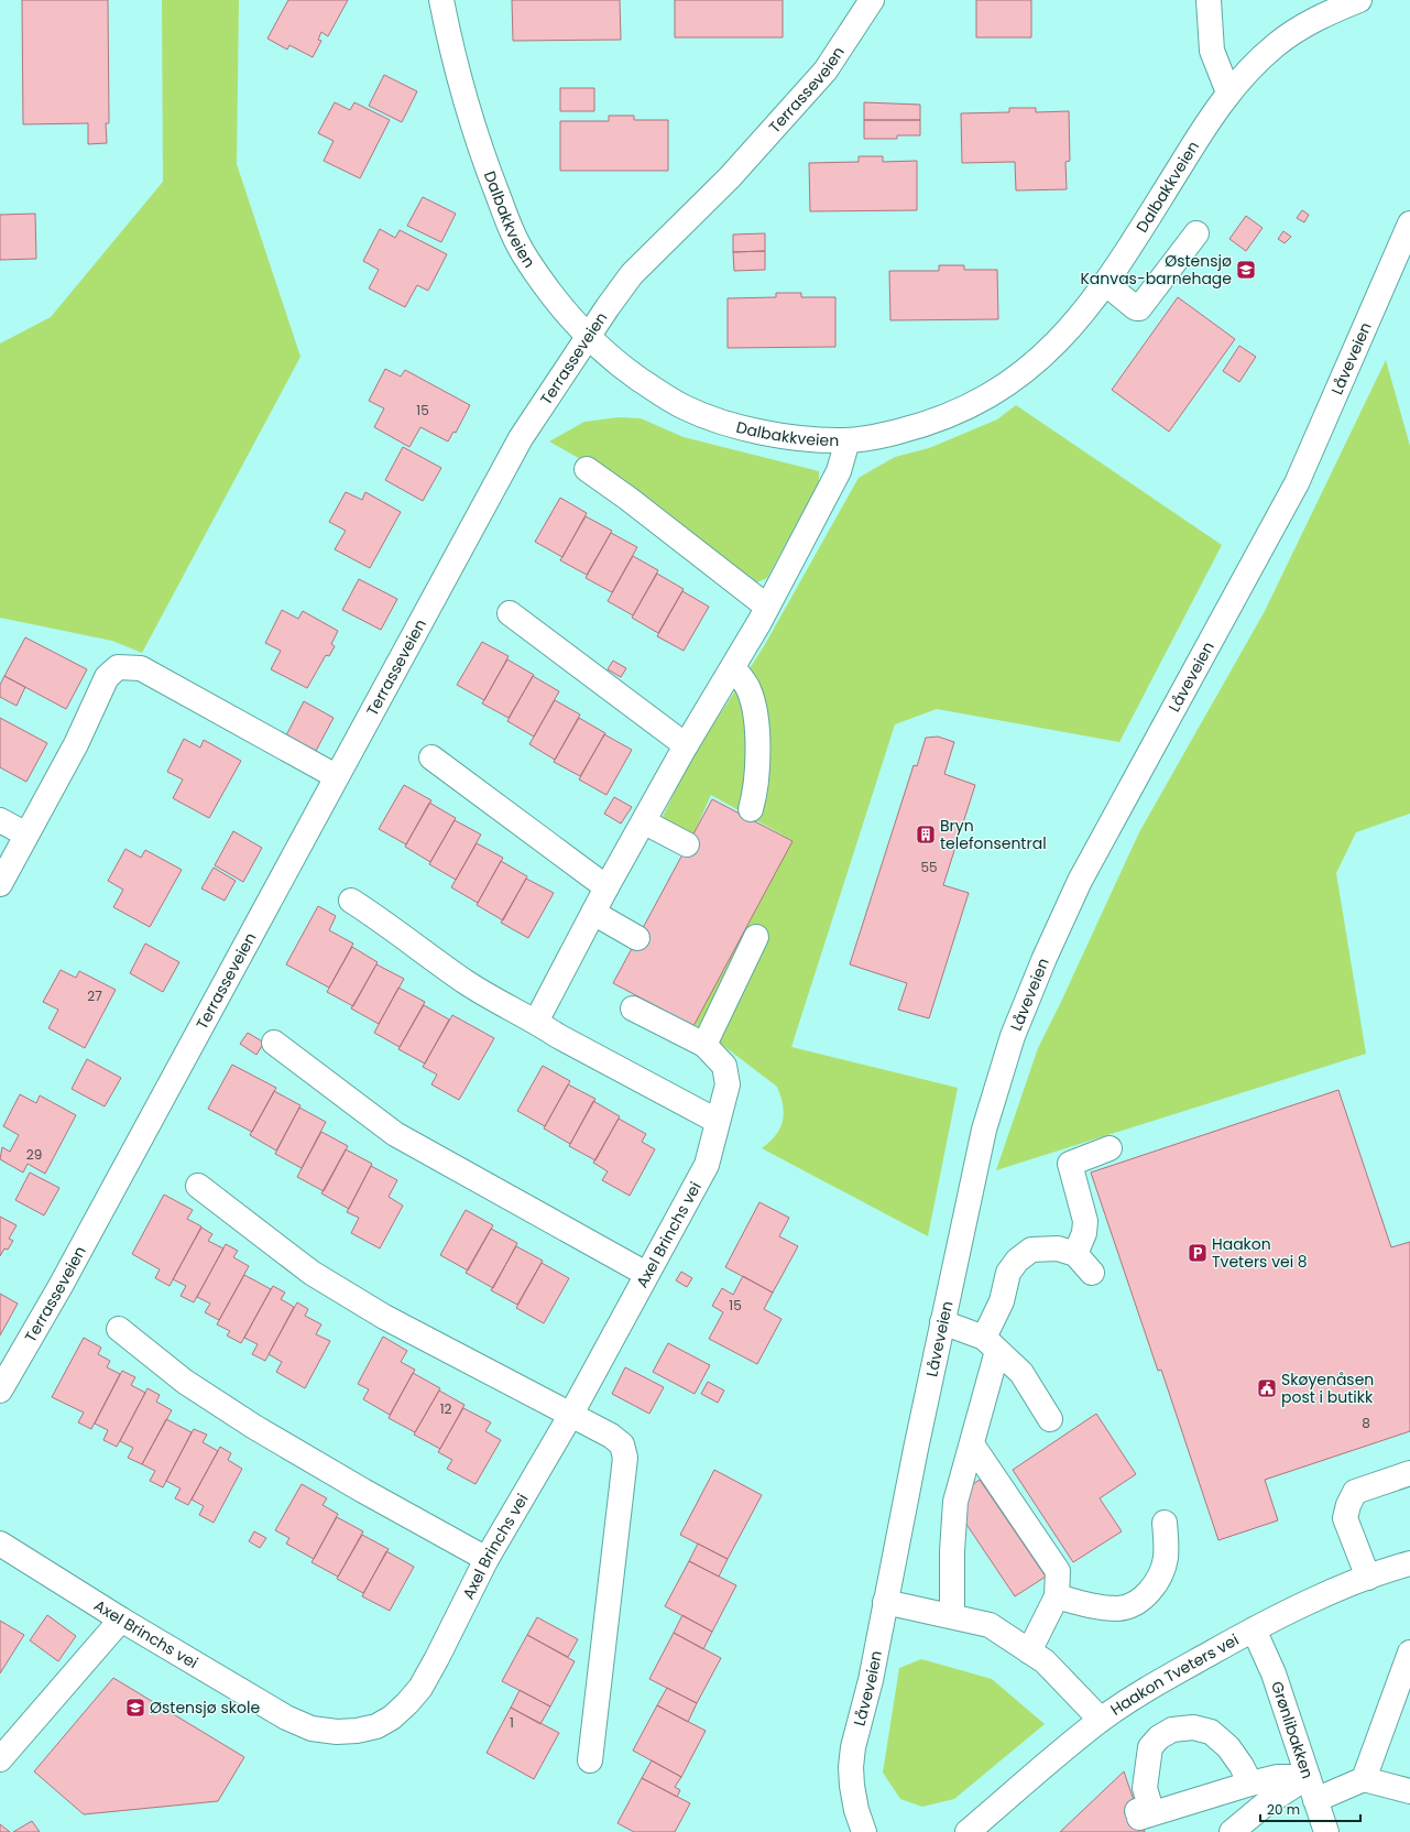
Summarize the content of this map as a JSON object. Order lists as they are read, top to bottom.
{
  "streets": {
    "street": [
      "Terrasseveien",
      "Dalbakkveien",
      "Låveveien",
      "Axel Brinchs vei",
      "Haakon Tveters vei",
      "Grønlibakken"
    ]
  },
  "crossings": [
    ["Terrasseveien", "Dalbakkveien"],
    ["Haakon Tveters vei", "Grønlibakken"]
  ],
  "places": {
    "school or university": ["Østensjø Kanvas-barnehage", "Østensjø skole"],
    "building": ["Bryn telefonsentral"],
    "parking": ["Haakon Tveters vei 8"],
    "public building": ["Skøyenåsen post i butikk"]
  },
  "house_numbers": [
    "15",
    "55",
    "27",
    "29",
    "15",
    "12",
    "8",
    "1"
  ],
  "scale_bar": "20 m"
}
